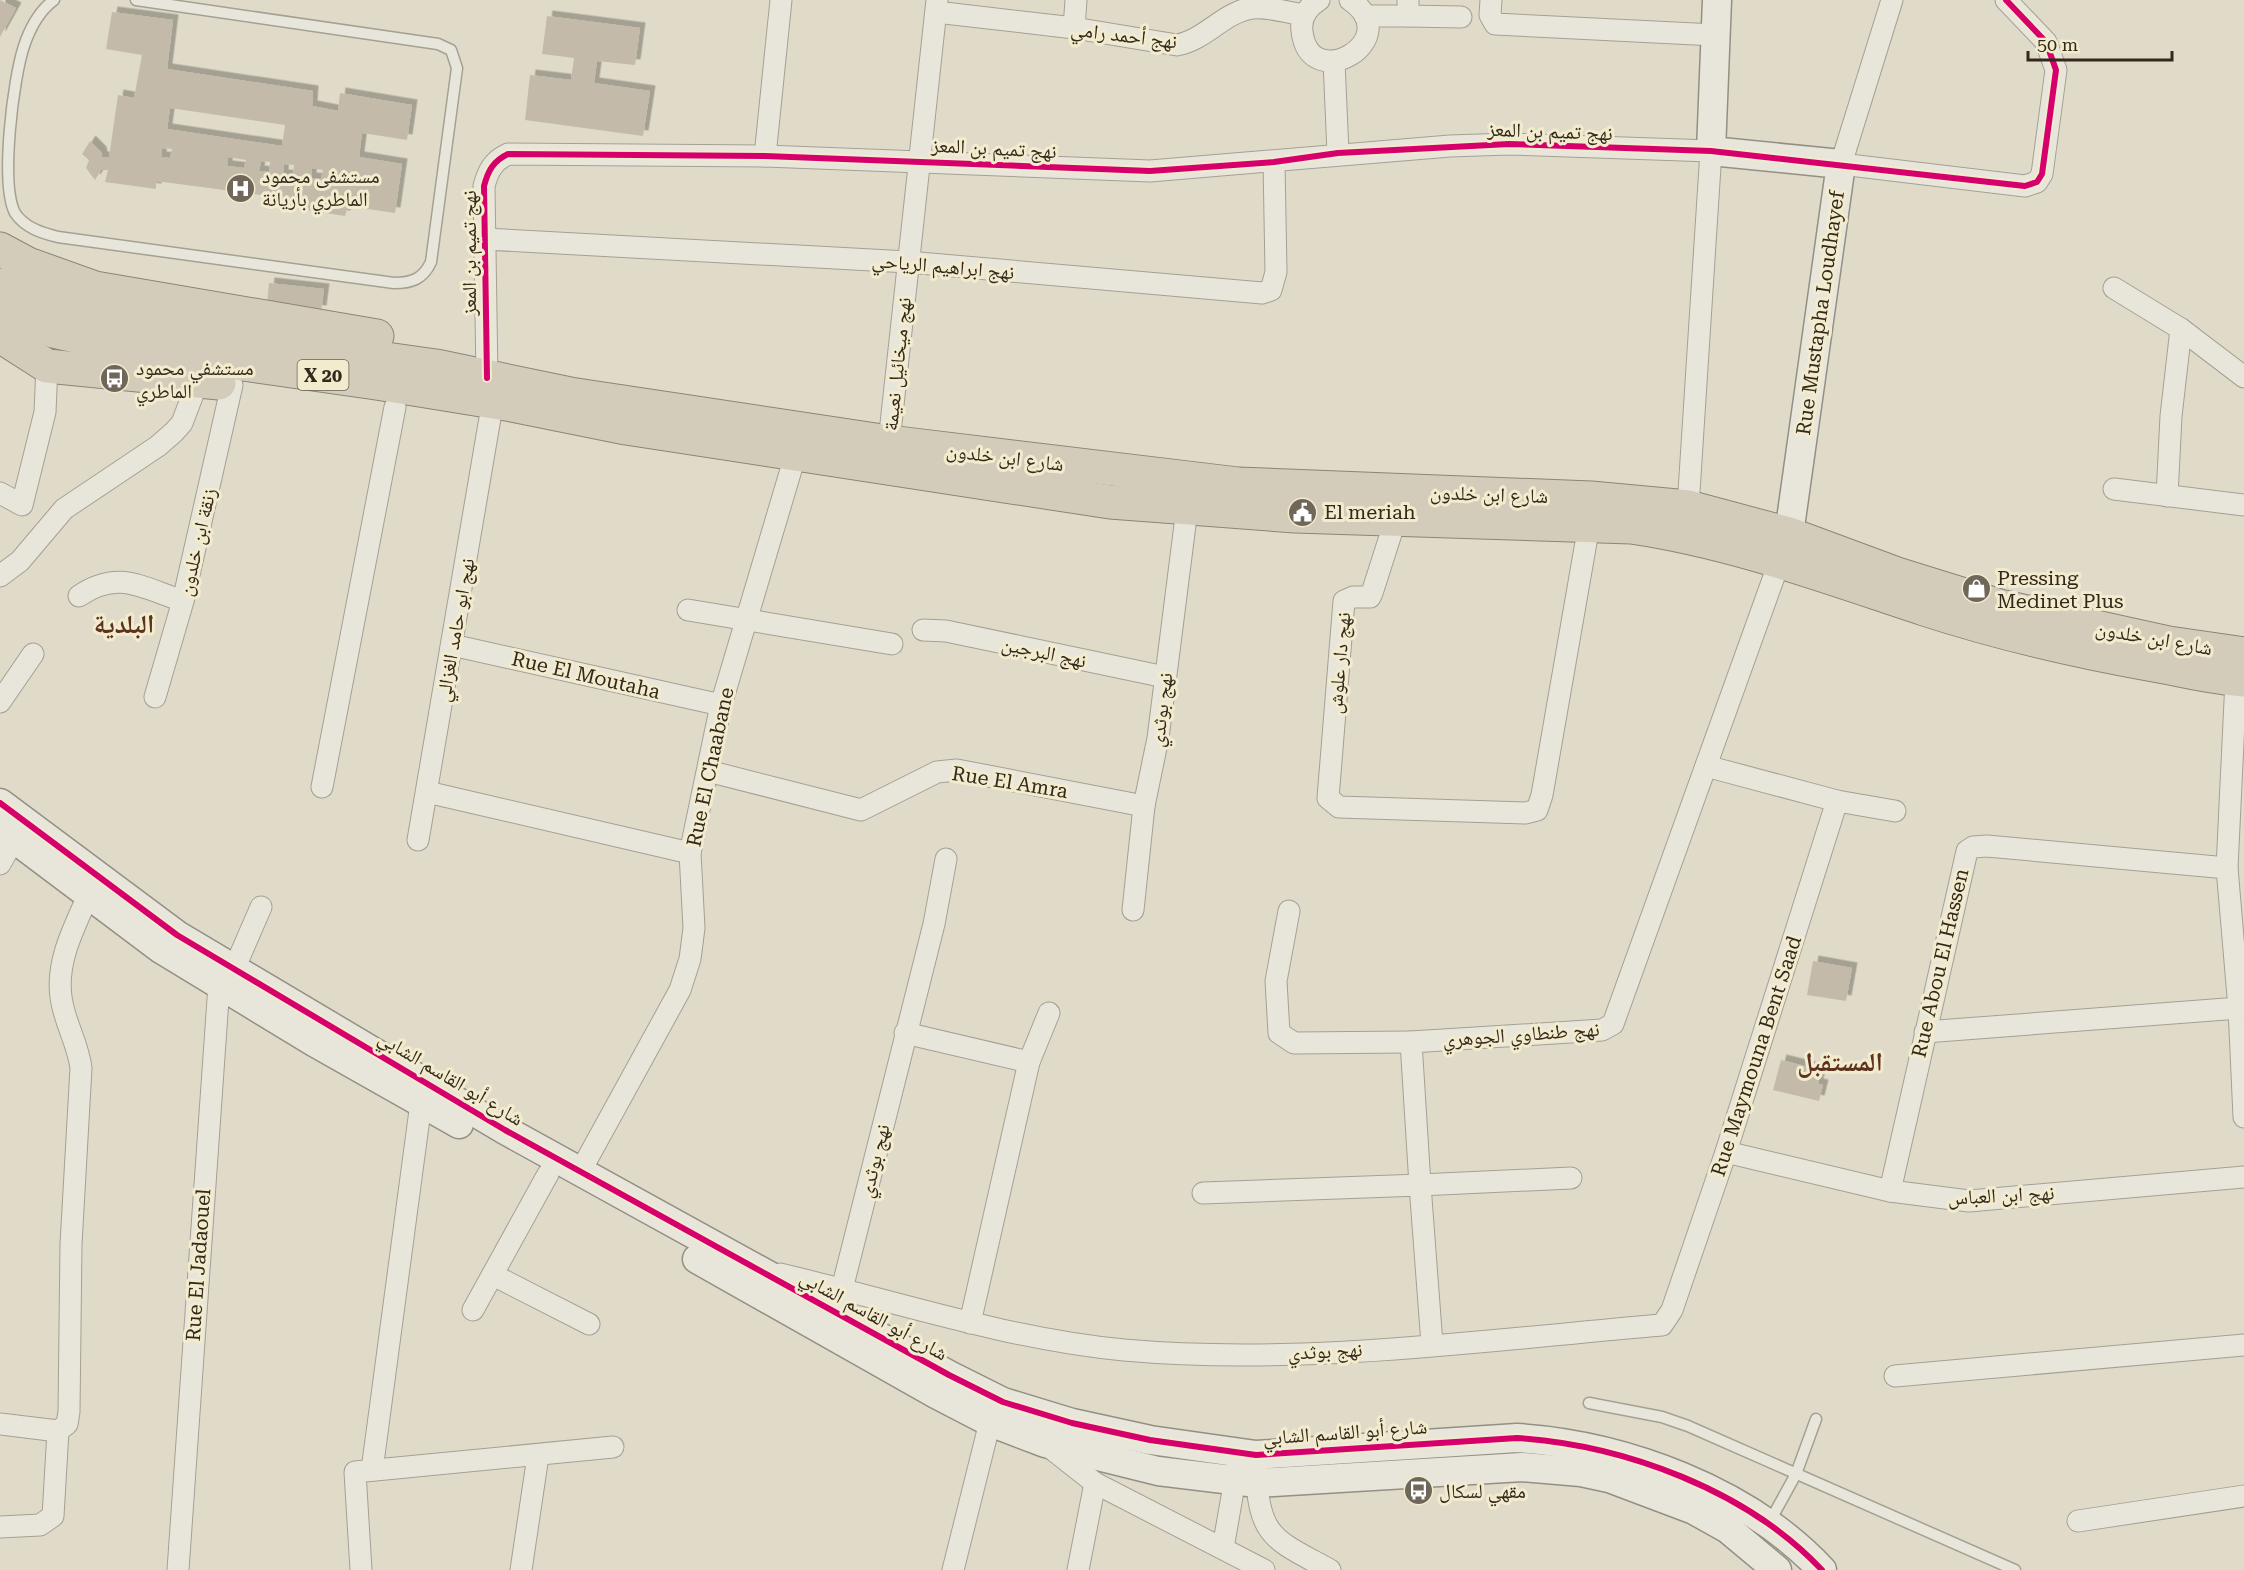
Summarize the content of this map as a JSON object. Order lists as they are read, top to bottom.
{
  "streets": {
    "highway": ["X 20", "شارع ابن خلدون"],
    "street": [
      "نهج أحمد رامي",
      "نهج تميم بن المعز",
      "نهج ابراهيم الرياحي",
      "Rue Mustapha Loudhayef",
      "نهج ميخائيل نعيمة",
      "زنقة ابن خلدون",
      "نهج ابو حامد الغزالي",
      "نهج البرجين",
      "نهج دار علوش",
      "Rue El Moutaha",
      "نهج بوثدي",
      "Rue El Chaabane",
      "Rue El Amra",
      "Rue Abou El Hassen",
      "نهج طنطاوي الجوهري",
      "Rue Maymouna Bent Saad",
      "شارع أبو القاسم الشابي",
      "نهج ابن العباس",
      "Rue El Jadaouel"
    ]
  },
  "crossings": [
    ["نهج أحمد رامي", "نهج ميخائيل نعيمة"],
    ["نهج تميم بن المعز", "نهج ابراهيم الرياحي"],
    ["نهج تميم بن المعز", "نهج ميخائيل نعيمة"],
    ["نهج تميم بن المعز", "X 20"],
    ["نهج تميم بن المعز", "شارع ابن خلدون"],
    ["نهج ابراهيم الرياحي", "نهج ميخائيل نعيمة"],
    ["Rue Mustapha Loudhayef", "شارع ابن خلدون"],
    ["Rue Mustapha Loudhayef", "نهج طنطاوي الجوهري"],
    ["نهج ميخائيل نعيمة", "شارع ابن خلدون"],
    ["X 20", "شارع ابن خلدون"],
    ["شارع ابن خلدون", "نهج دار علوش"],
    ["شارع ابن خلدون", "نهج بوثدي"],
    ["شارع ابن خلدون", "Rue El Chaabane"],
    ["شارع ابن خلدون", "نهج طنطاوي الجوهري"],
    ["نهج ابو حامد الغزالي", "Rue El Moutaha"],
    ["نهج البرجين", "نهج بوثدي"],
    ["Rue El Moutaha", "Rue El Chaabane"],
    ["نهج بوثدي", "Rue El Amra"],
    ["نهج بوثدي", "Rue Maymouna Bent Saad"],
    ["نهج بوثدي", "شارع أبو القاسم الشابي"],
    ["Rue El Chaabane", "Rue El Amra"],
    ["Rue El Chaabane", "شارع أبو القاسم الشابي"],
    ["Rue Abou El Hassen", "نهج ابن العباس"],
    ["Rue Maymouna Bent Saad", "نهج ابن العباس"],
    ["شارع أبو القاسم الشابي", "Rue El Jadaouel"]
  ],
  "districts": ["البلدية", "المستقبل"],
  "places": {
    "hospital": ["مستشفى محمود الماطري بأريانة"],
    "bus stop": ["مستشفي محمود الماطري", "مقهي لسكال"],
    "public building": ["El meriah"],
    "shop": ["Pressing Medinet Plus"]
  },
  "scale_bar": "50 m"
}
